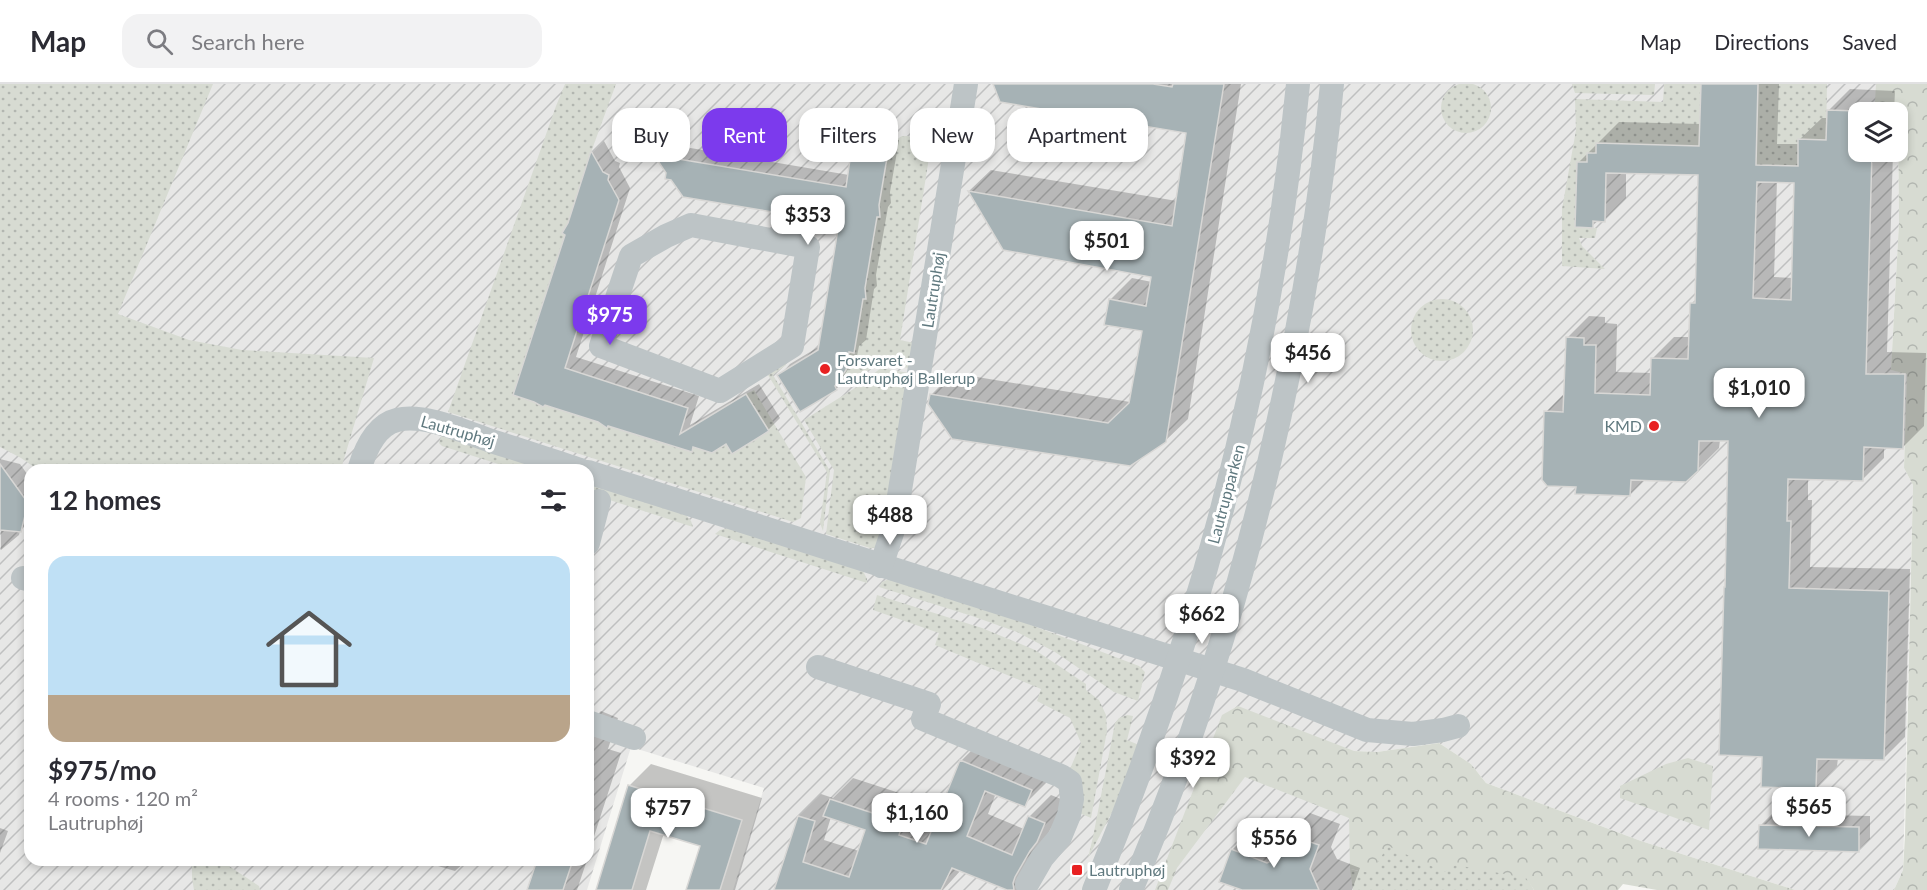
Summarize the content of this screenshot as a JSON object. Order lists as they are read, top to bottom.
{
  "streets": {
    "street": ["Lautruphøj", "Lautrupparken"]
  },
  "places": {
    "other": ["Forsvaret - Lautruphøj Ballerup", "KMD"],
    "transit": ["Lautruphøj"]
  },
  "page": {
    "header": "Map",
    "search": "Search here",
    "nav": ["Map", "Directions", "Saved"],
    "chip": [
      "Buy",
      "Rent",
      "Filters",
      "New",
      "Apartment"
    ],
    "price": [
      "$353",
      "$501",
      "$975",
      "$456",
      "$1,010",
      "$488",
      "$662",
      "$392",
      "$565",
      "$757",
      "$1,160",
      "$556"
    ],
    "heading": "12 homes",
    "list": [
      {
        "name": "$975/mo",
        "note": "4 rooms · 120 m² · Lautruphøj"
      }
    ]
  }
}
